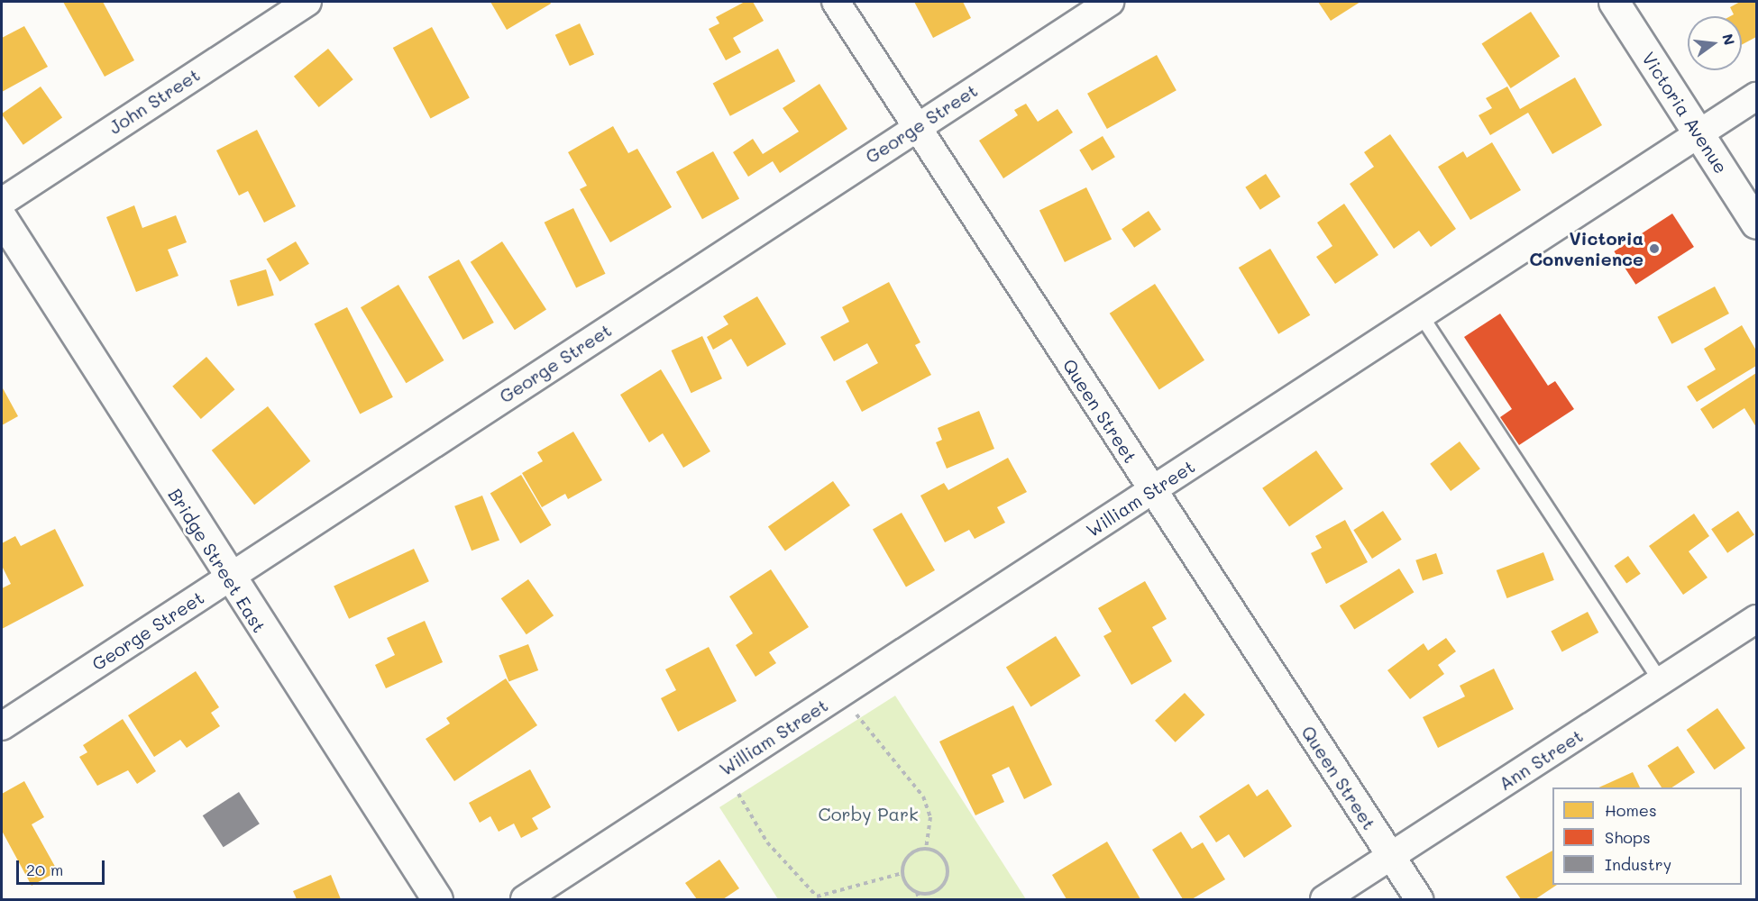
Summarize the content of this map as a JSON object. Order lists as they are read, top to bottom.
{
  "streets": {
    "street": [
      "John Street",
      "Victoria Avenue",
      "George Street",
      "Queen Street",
      "William Street",
      "Bridge Street East",
      "Ann Street"
    ]
  },
  "crossings": [
    ["Victoria Avenue", "William Street"],
    ["George Street", "Queen Street"],
    ["George Street", "Bridge Street East"],
    ["Queen Street", "William Street"],
    ["Queen Street", "Ann Street"]
  ],
  "parks": ["Corby Park"],
  "places": ["Victoria Convenience"],
  "legend": ["Homes", "Shops", "Industry"],
  "scale_bar": "20 m",
  "north": "right"
}
